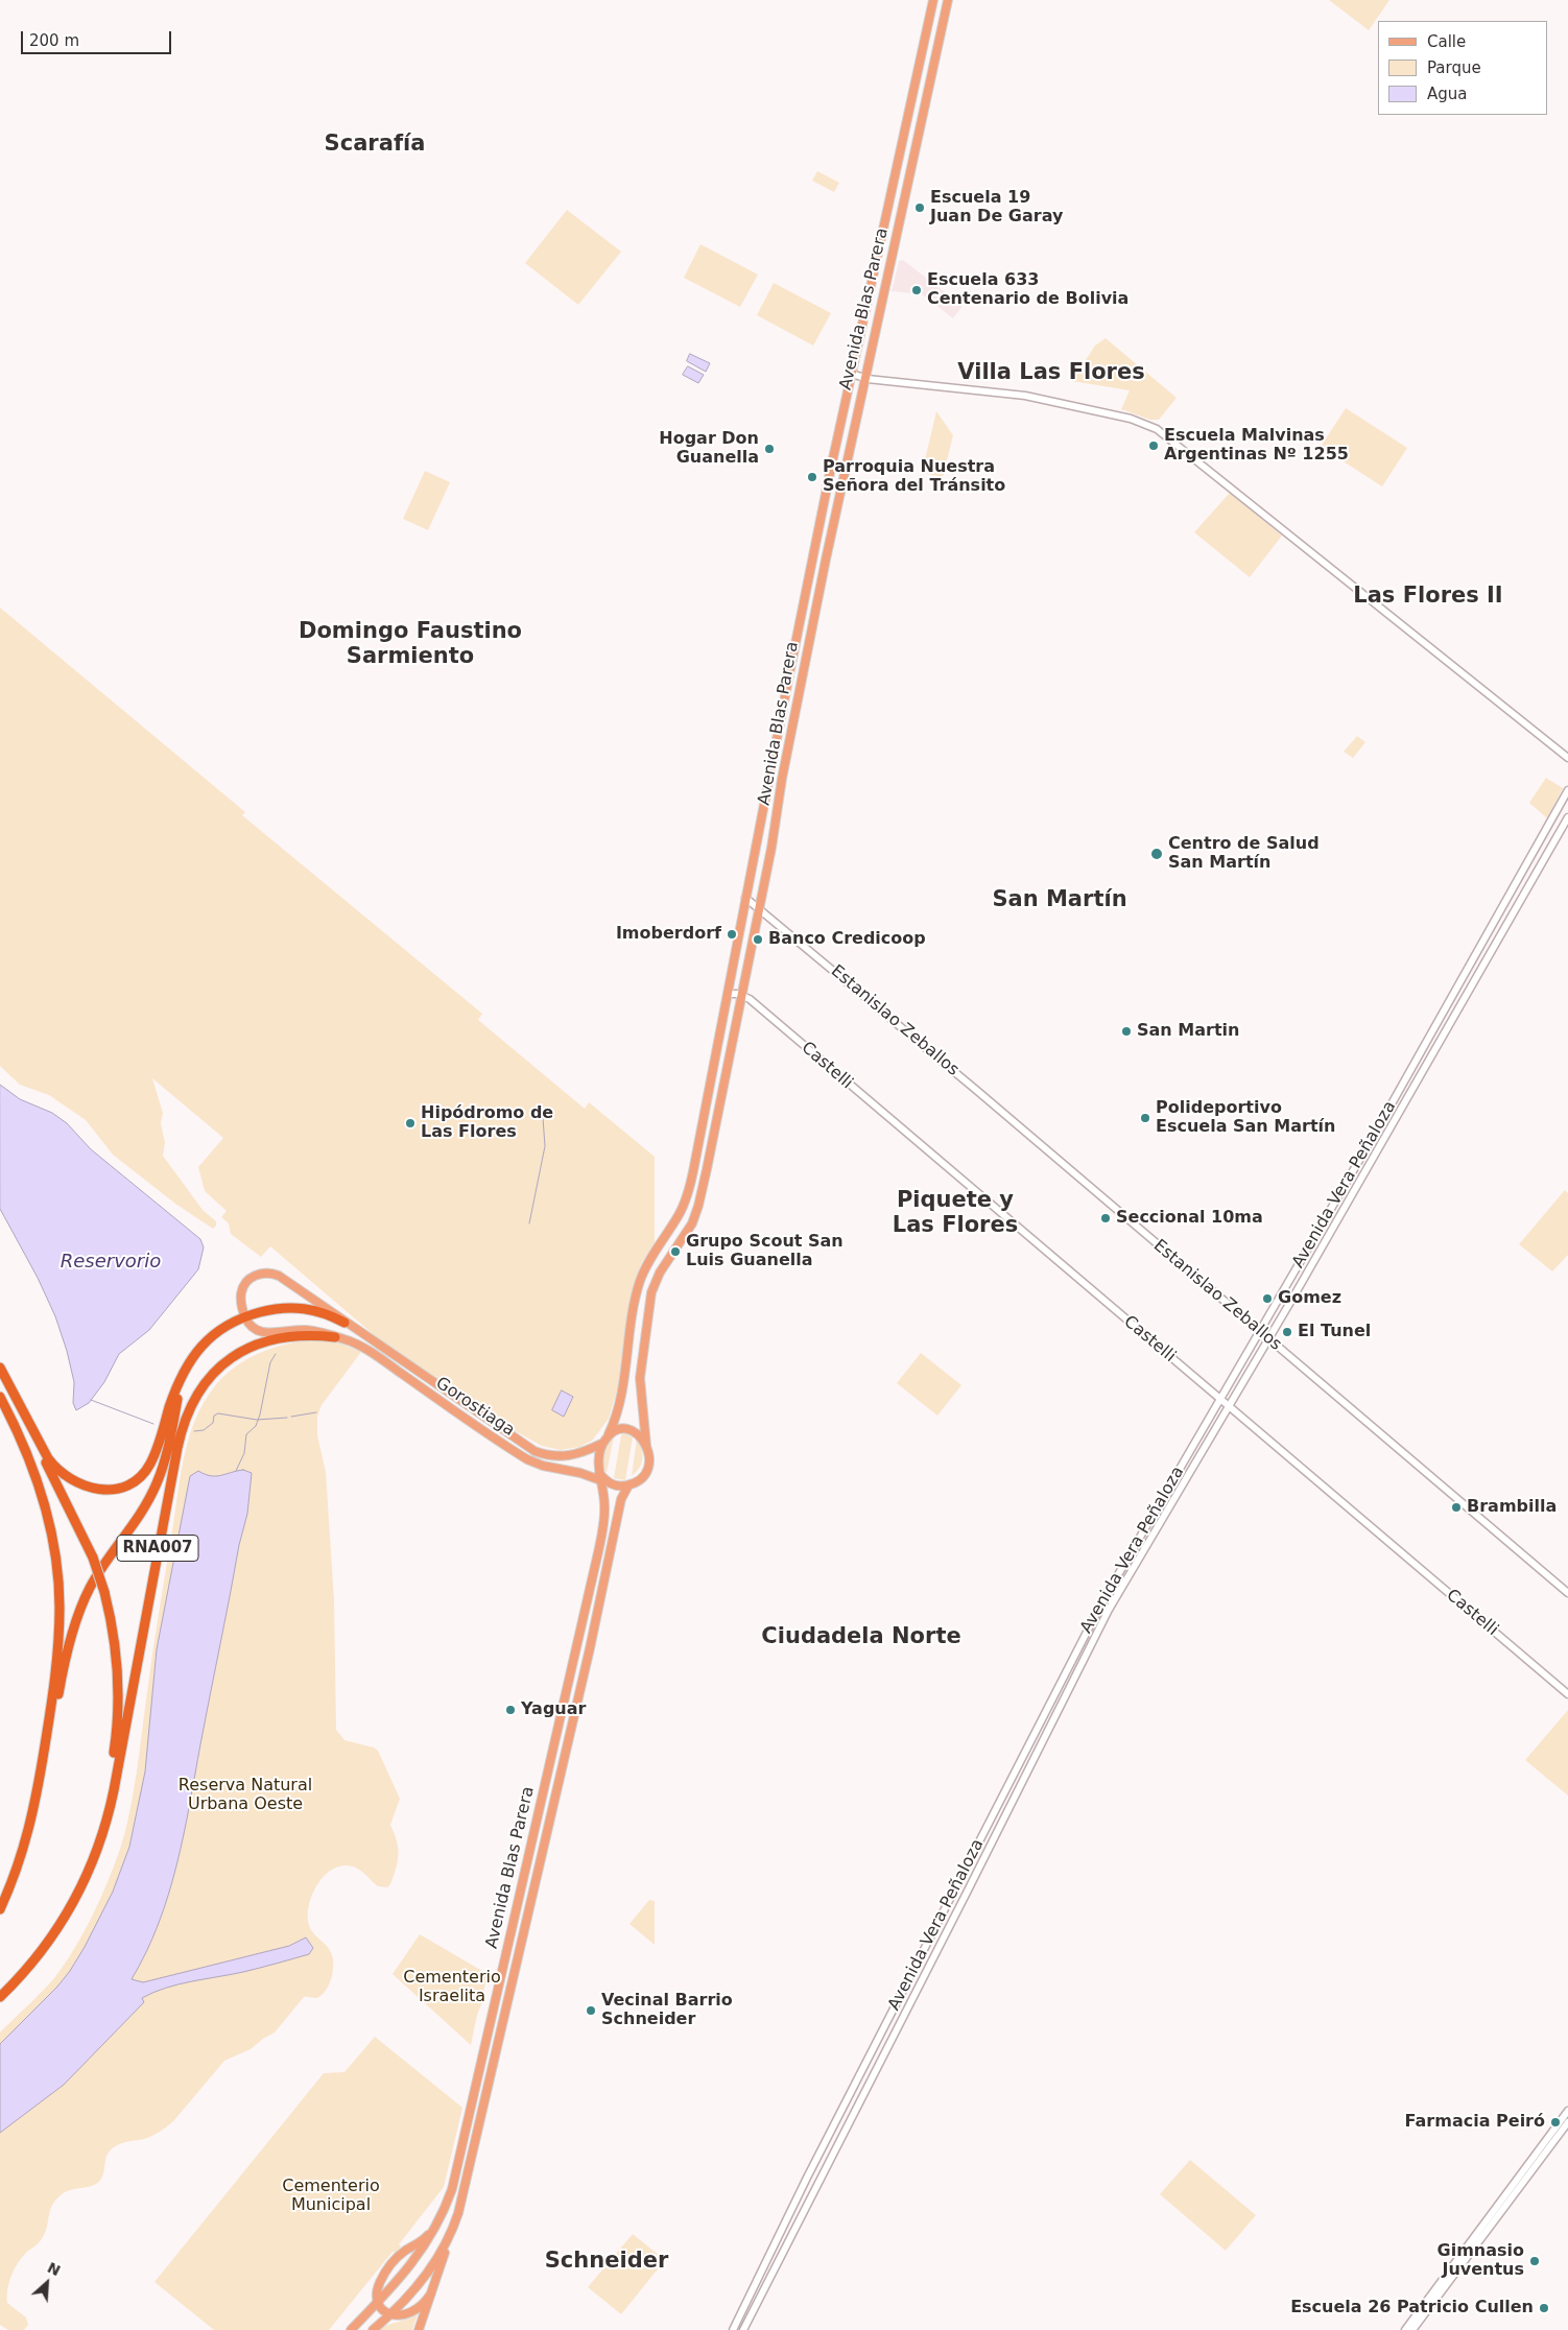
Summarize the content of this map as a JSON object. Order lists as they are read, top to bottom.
{
  "streets": {
    "highway": ["RNA007"],
    "main road": [
      "Avenida Blas Parera",
      "Estanislao Zeballos",
      "Castelli",
      "Avenida Vera Peñaloza",
      "Gorostiaga"
    ]
  },
  "crossings": [
    ["Avenida Blas Parera", "Estanislao Zeballos"],
    ["Avenida Blas Parera", "Castelli"],
    ["Avenida Blas Parera", "Gorostiaga"],
    ["Estanislao Zeballos", "Avenida Vera Peñaloza"],
    ["Castelli", "Avenida Vera Peñaloza"],
    ["Gorostiaga", "RNA007"]
  ],
  "districts": [
    "Scarafía",
    "Villa Las Flores",
    "Las Flores II",
    "Domingo Faustino Sarmiento",
    "San Martín",
    "Piquete y Las Flores",
    "Ciudadela Norte",
    "Schneider"
  ],
  "water": ["Reservorio"],
  "parks": ["Reserva Natural Urbana Oeste", "Cementerio Israelita", "Cementerio Municipal"],
  "places": [
    "Escuela 19 Juan De Garay",
    "Escuela 633 Centenario de Bolivia",
    "Escuela Malvinas Argentinas Nº 1255",
    "Hogar Don Guanella",
    "Parroquia Nuestra Señora del Tránsito",
    "Centro de Salud San Martín",
    "Imoberdorf",
    "Banco Credicoop",
    "San Martin",
    "Polideportivo Escuela San Martín",
    "Hipódromo de Las Flores",
    "Seccional 10ma",
    "Grupo Scout San Luis Guanella",
    "Gomez",
    "El Tunel",
    "Brambilla",
    "Yaguar",
    "Vecinal Barrio Schneider",
    "Farmacia Peiró",
    "Gimnasio Juventus",
    "Escuela 26 Patricio Cullen"
  ],
  "legend": ["Calle", "Parque", "Agua"],
  "scale_bar": "200 m",
  "north": "top right"
}
